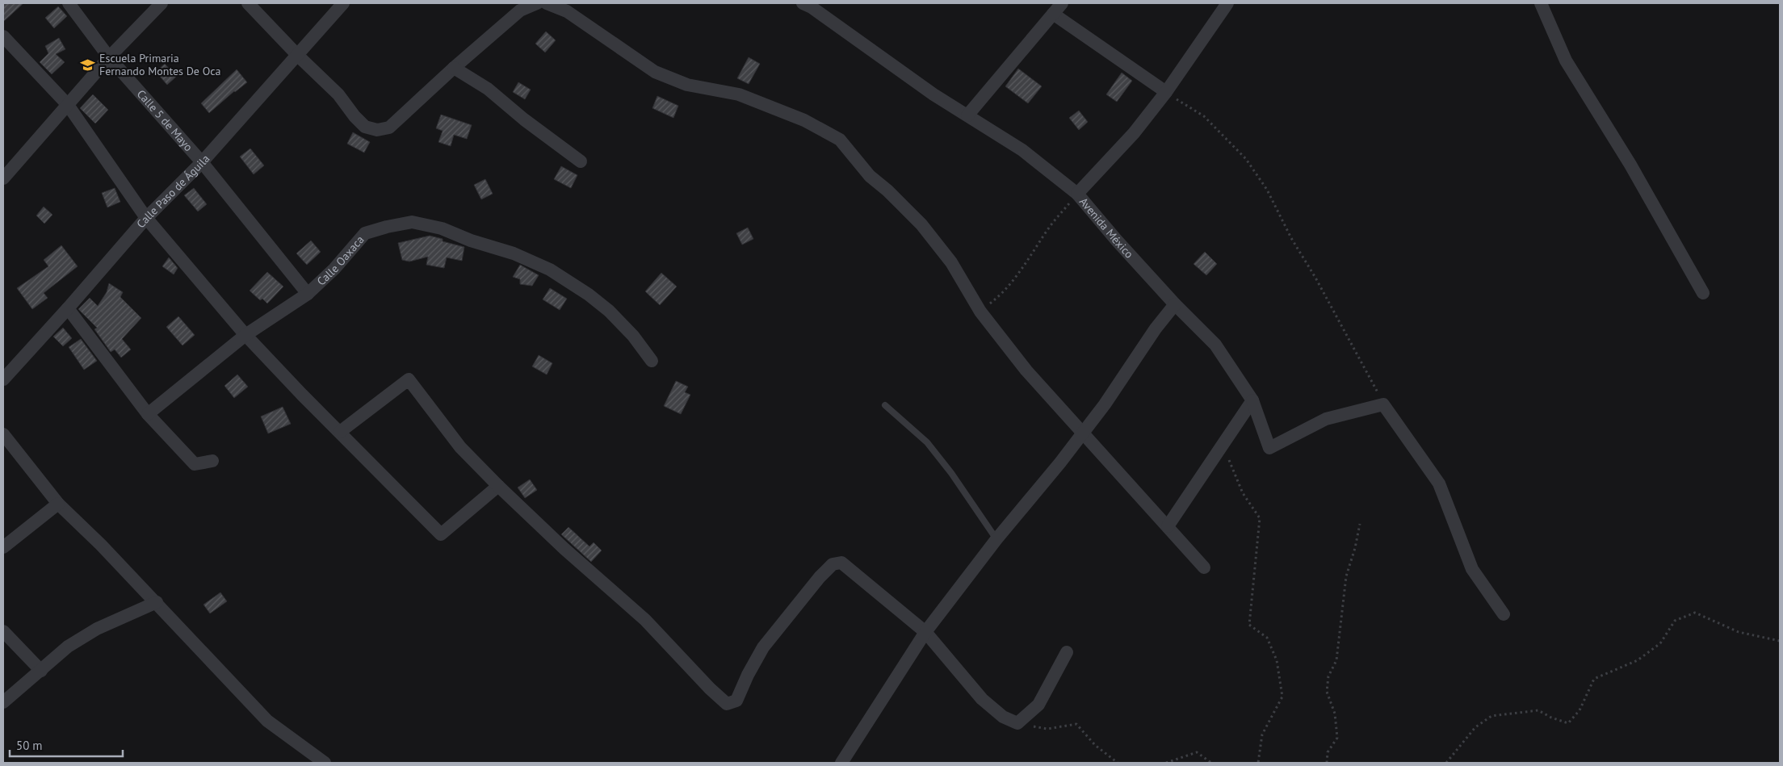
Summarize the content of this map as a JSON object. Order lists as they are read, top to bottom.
{
  "streets": {
    "street": [
      "Calle 5 de Mayo",
      "Calle Paso de Águila",
      "Avenida México",
      "Calle Oaxaca"
    ]
  },
  "crossings": [
    ["Calle 5 de Mayo", "Calle Paso de Águila"],
    ["Calle 5 de Mayo", "Calle Oaxaca"]
  ],
  "places": {
    "school or university": ["Escuela Primaria Fernando Montes De Oca"]
  },
  "scale_bar": "50 m"
}
